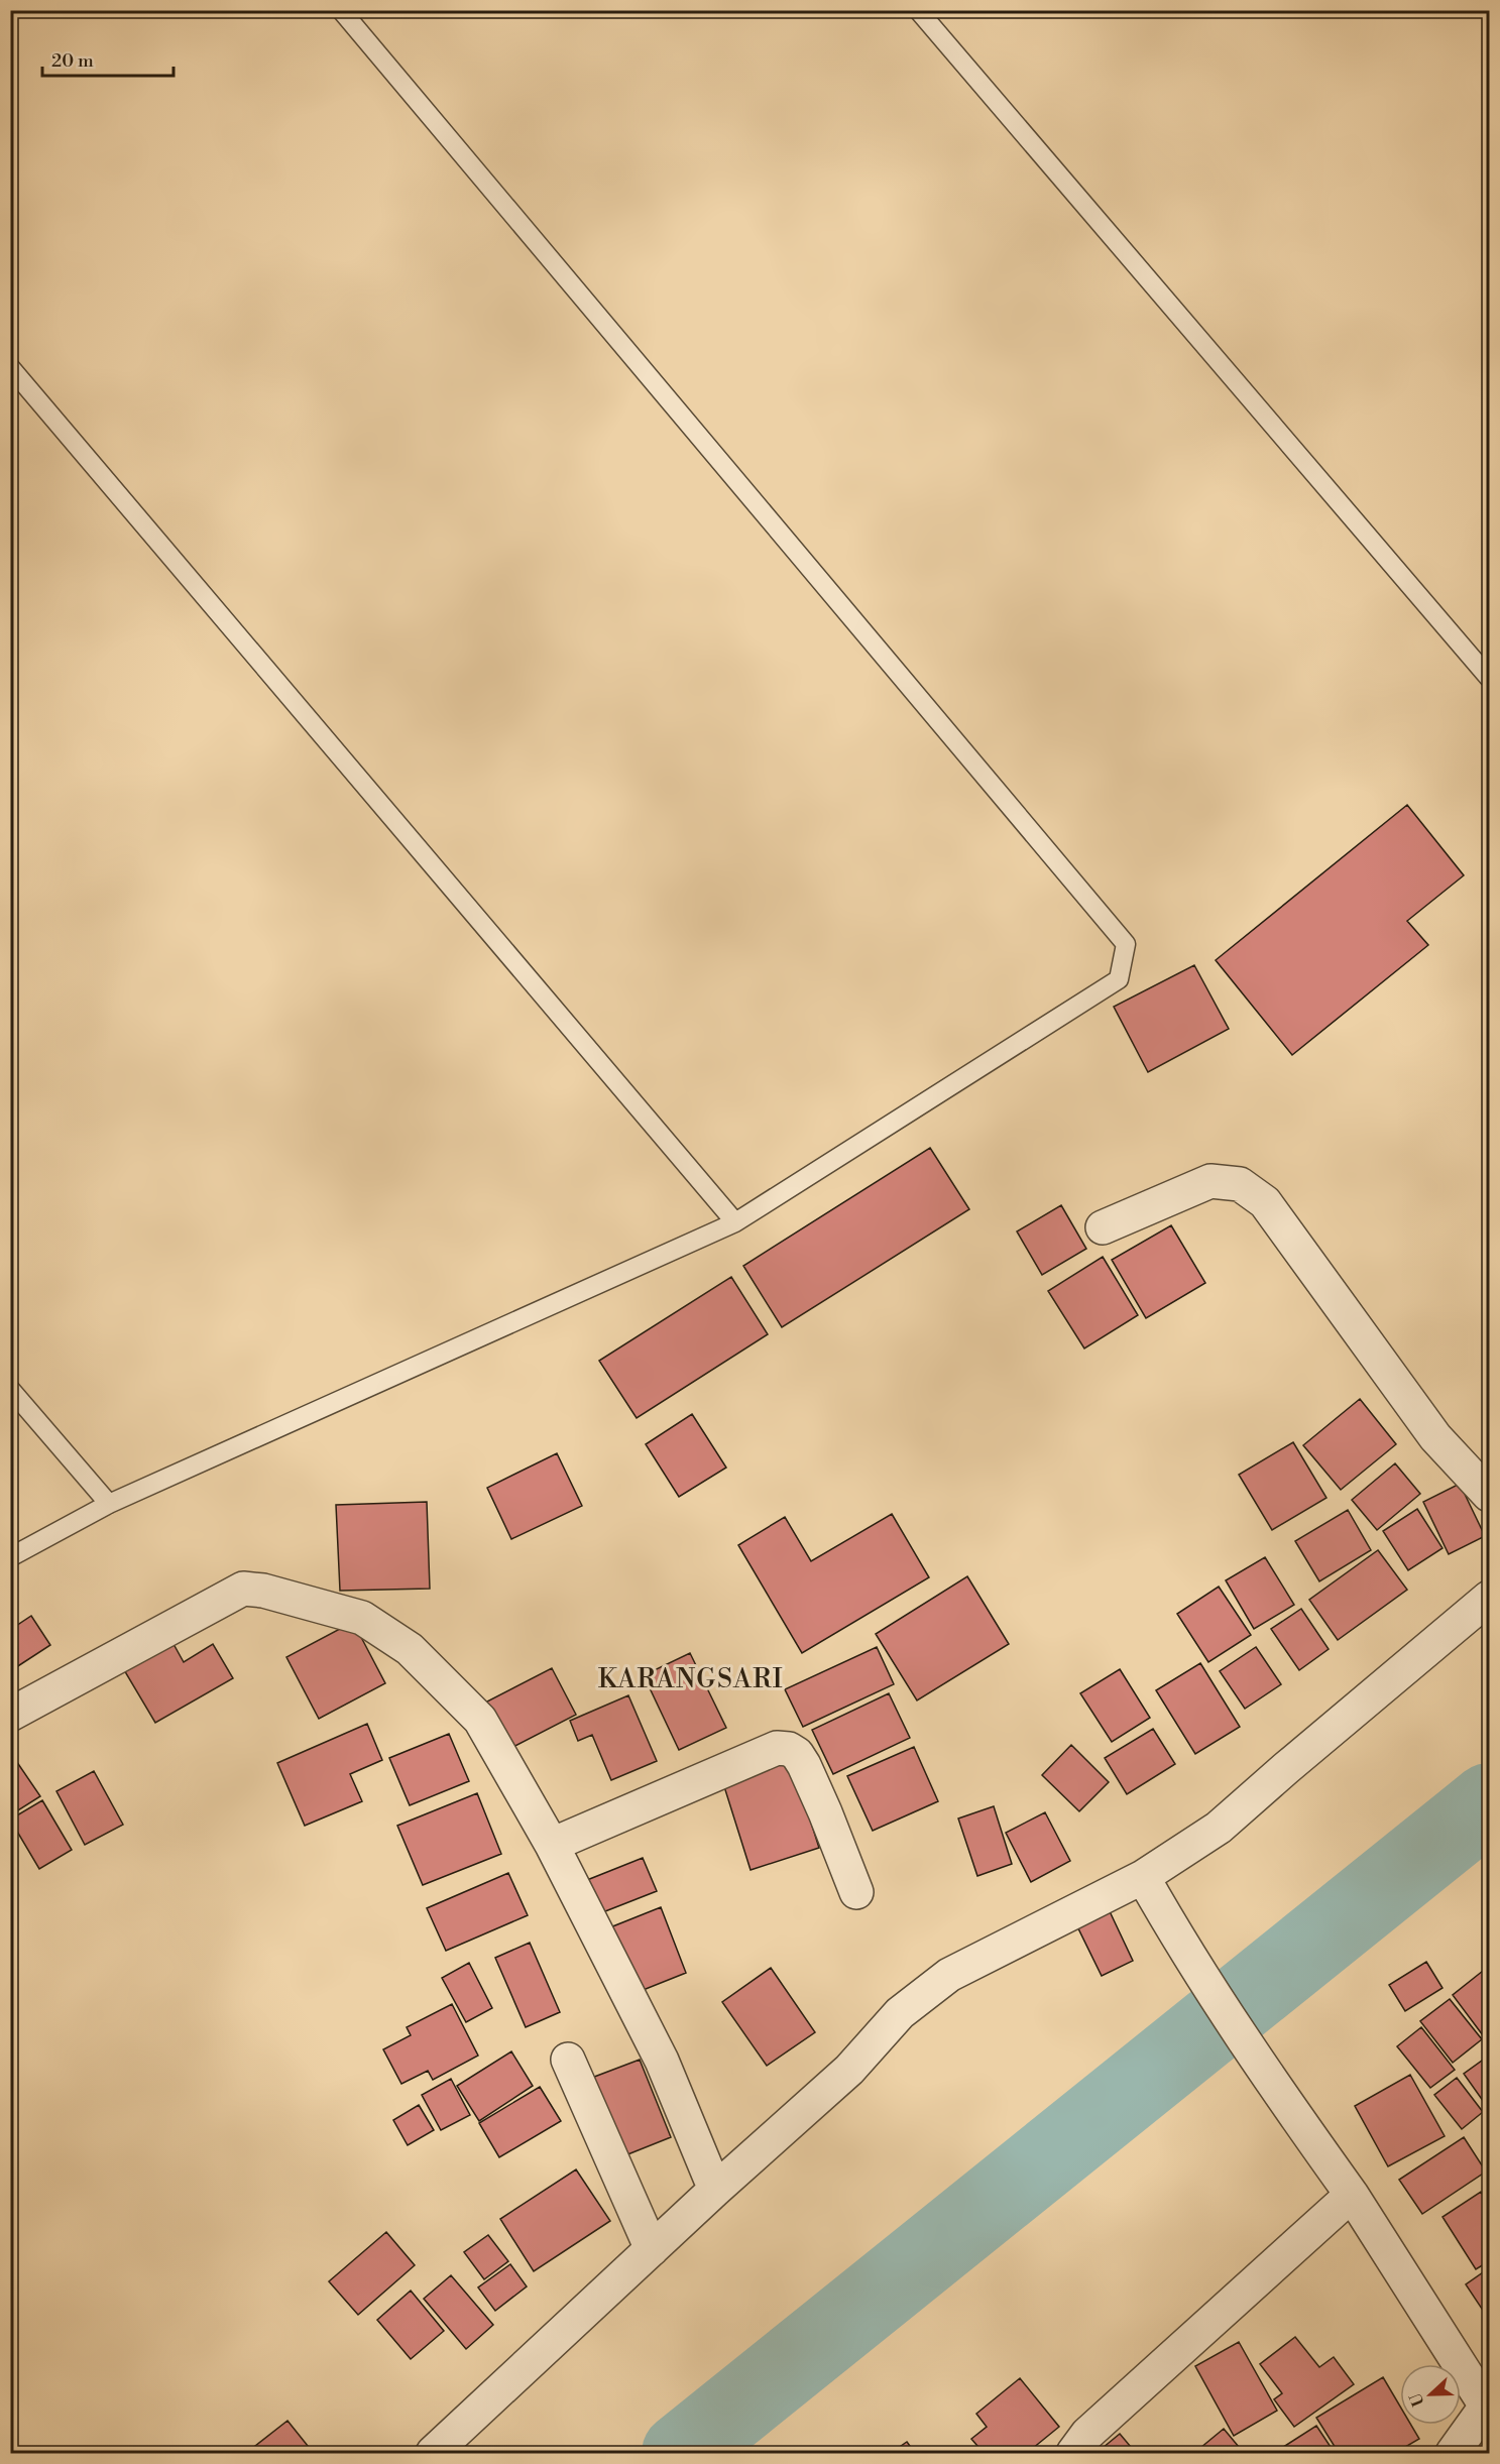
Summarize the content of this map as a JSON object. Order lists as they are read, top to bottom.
{
  "districts": ["KARANGSARI"],
  "scale_bar": "20 m",
  "north": "left"
}
